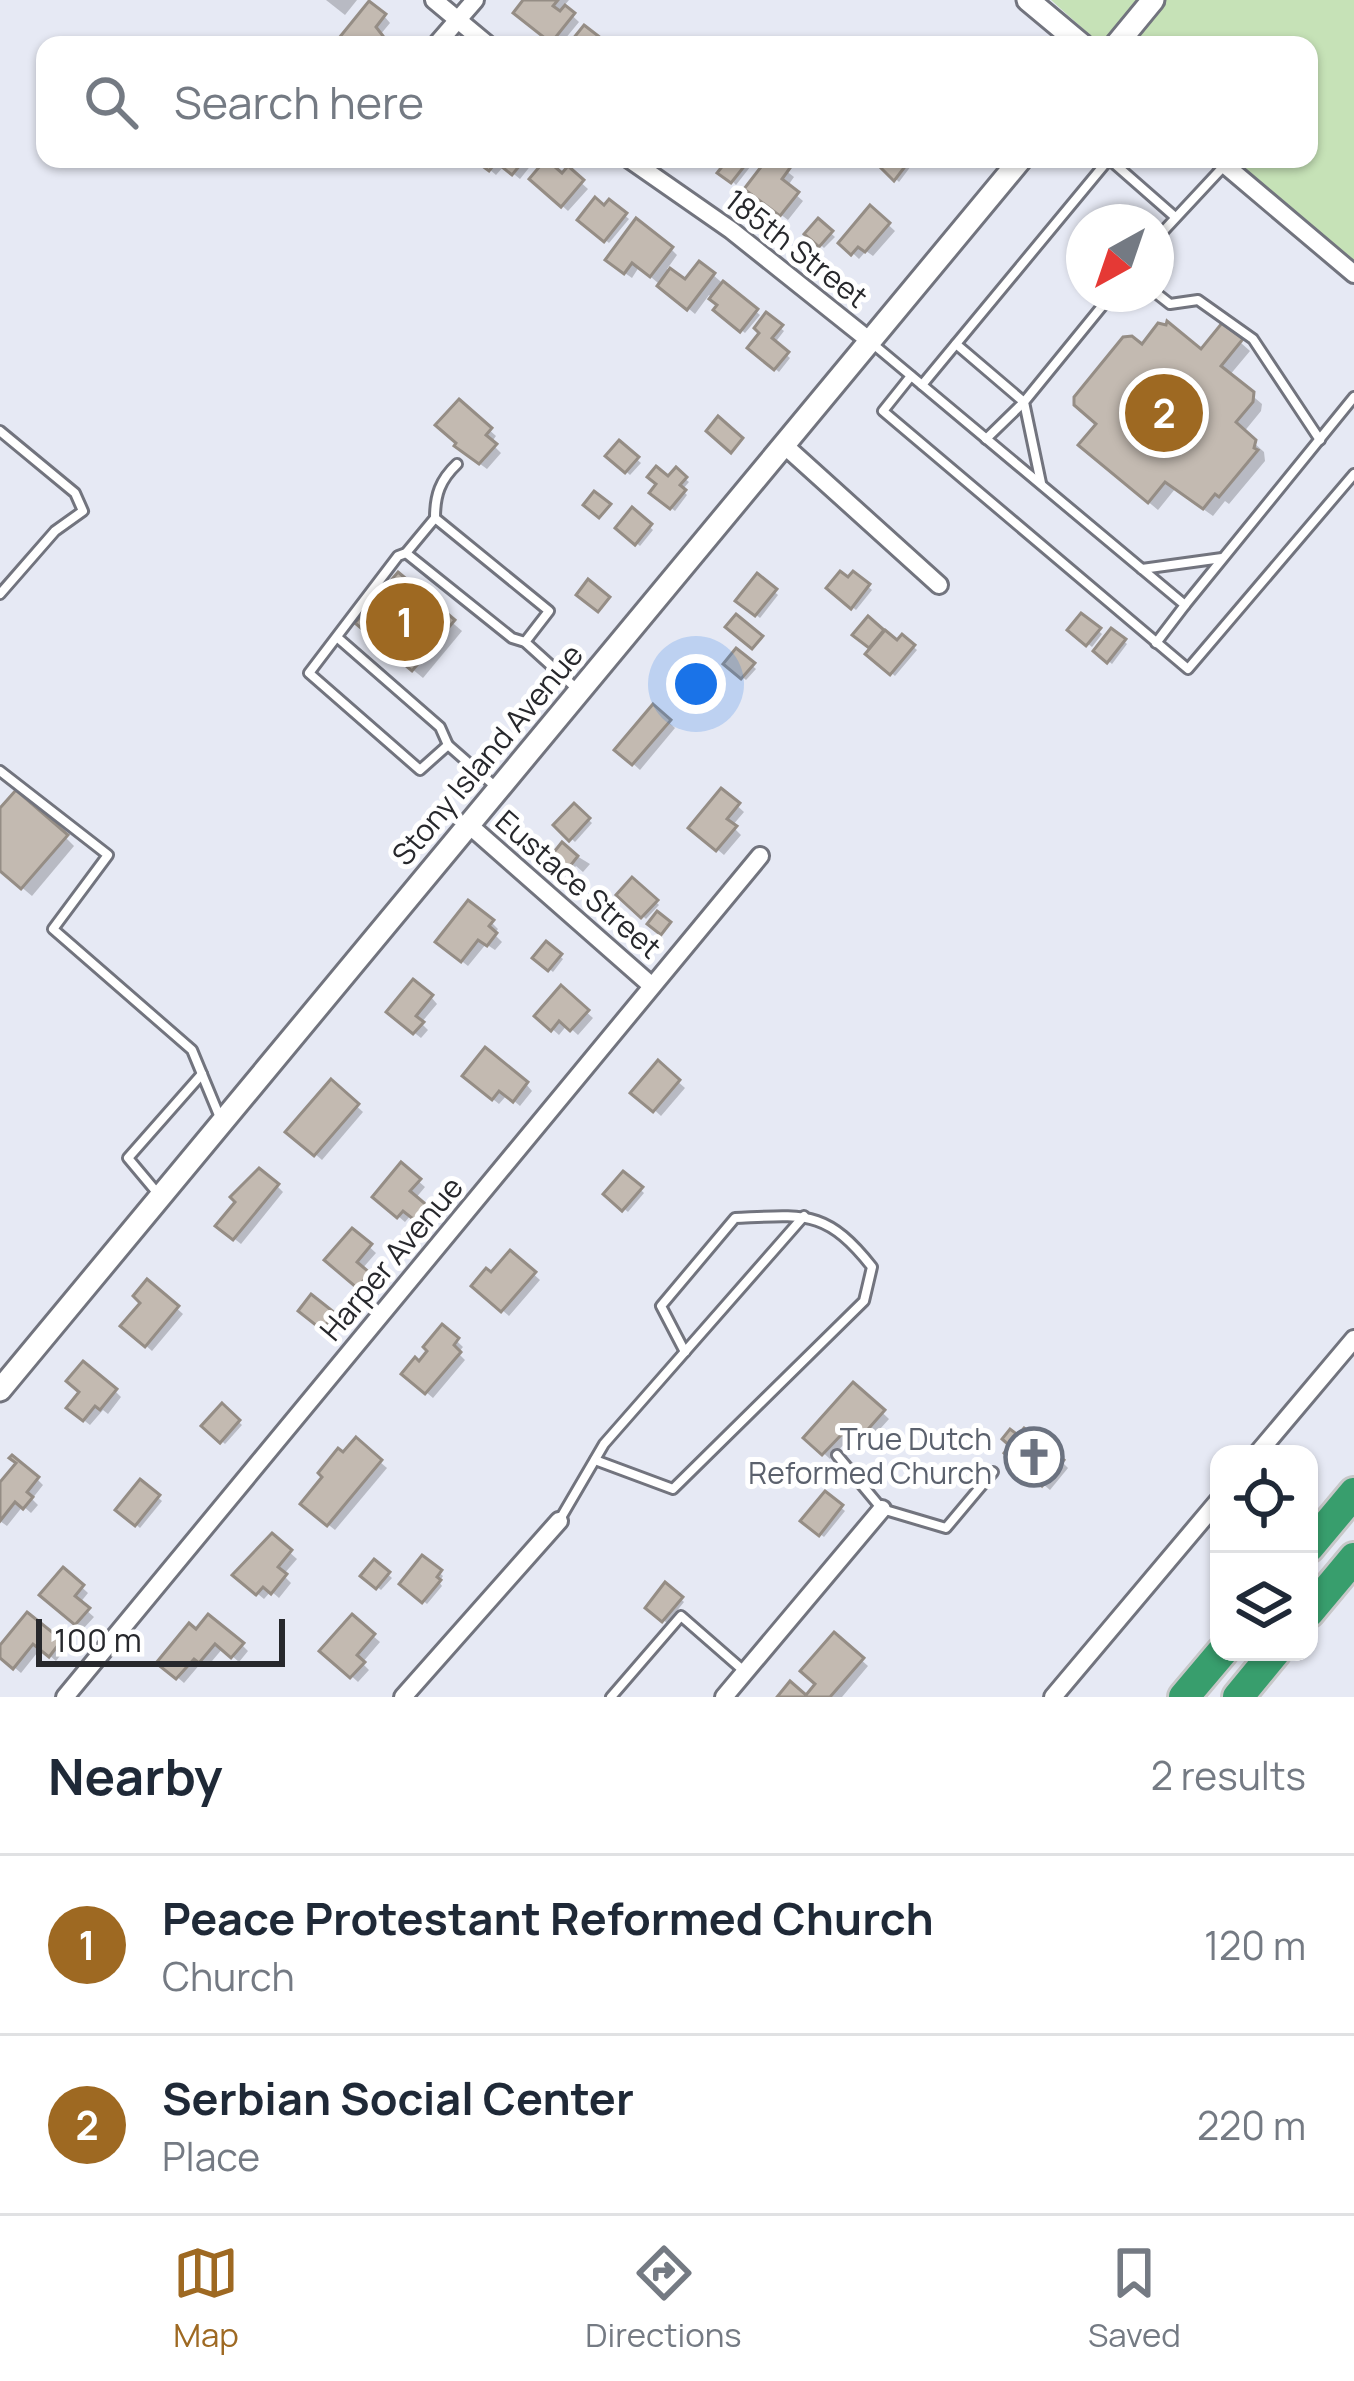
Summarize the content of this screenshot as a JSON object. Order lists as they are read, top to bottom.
{
  "streets": {
    "street": [
      "185th Street",
      "Stony Island Avenue",
      "Eustace Street",
      "Harper Avenue"
    ]
  },
  "crossings": [
    ["185th Street", "Stony Island Avenue"],
    ["Stony Island Avenue", "Eustace Street"],
    ["Eustace Street", "Harper Avenue"]
  ],
  "places": {
    "church": ["True Dutch Reformed Church"]
  },
  "scale_bar": "100 m",
  "north": "bottom left",
  "page": {
    "search": "Search here",
    "pins": ["2", "1"],
    "scale": "100 m",
    "heading": ["Nearby", "2 results"],
    "list": [
      {
        "mark": "1",
        "name": "Peace Protestant Reformed Church",
        "note": "Church",
        "value": "120 m"
      },
      {
        "mark": "2",
        "name": "Serbian Social Center",
        "note": "Place",
        "value": "220 m"
      }
    ],
    "nav": ["Map", "Directions", "Saved"]
  }
}
